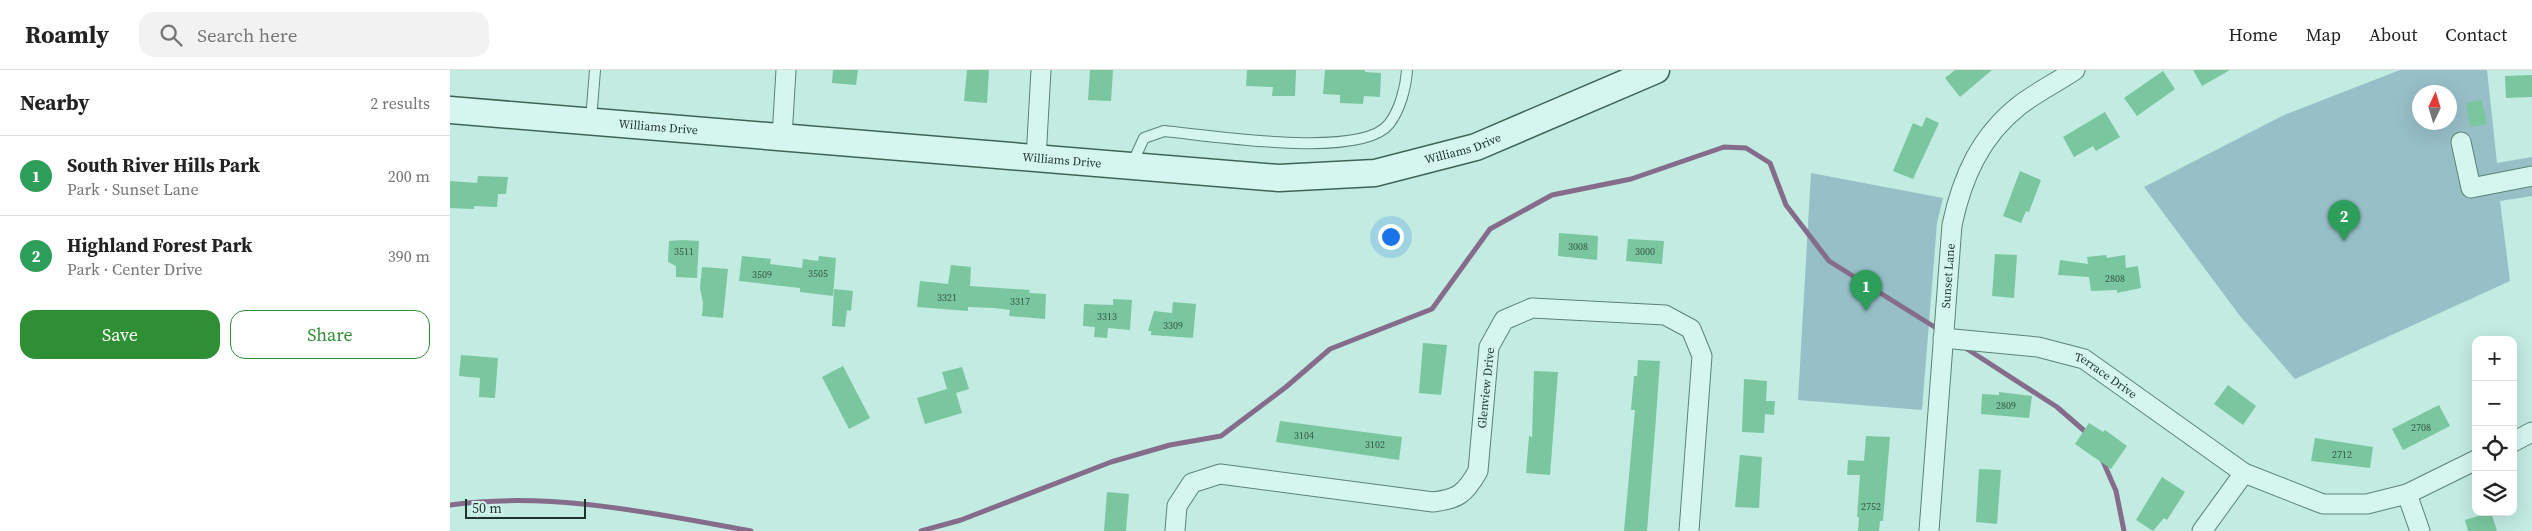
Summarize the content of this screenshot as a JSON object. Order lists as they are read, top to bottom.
{
  "streets": {
    "main road": ["Williams Drive"],
    "street": ["Sunset Lane", "Terrace Drive", "Glenview Drive"]
  },
  "crossings": [
    ["Sunset Lane", "Terrace Drive"]
  ],
  "house_numbers": [
    "3008",
    "3511",
    "3000",
    "3505",
    "3509",
    "2808",
    "3321",
    "3317",
    "3313",
    "3309",
    "2809",
    "2708",
    "3104",
    "3102",
    "2712",
    "2752"
  ],
  "scale_bar": "50 m",
  "north": "top",
  "page": {
    "header": "Roamly",
    "search": "Search here",
    "nav": [
      "Home",
      "Map",
      "About",
      "Contact"
    ],
    "heading": ["Nearby", "2 results"],
    "list": [
      {
        "mark": "1",
        "name": "South River Hills Park",
        "note": "Park · Sunset Lane",
        "value": "200 m"
      },
      {
        "mark": "2",
        "name": "Highland Forest Park",
        "note": "Park · Center Drive",
        "value": "390 m"
      }
    ],
    "pins": ["2", "1"],
    "buttons": ["Save", "Share"],
    "map_buttons": ["+", "−"],
    "scale": "50 m"
  }
}
